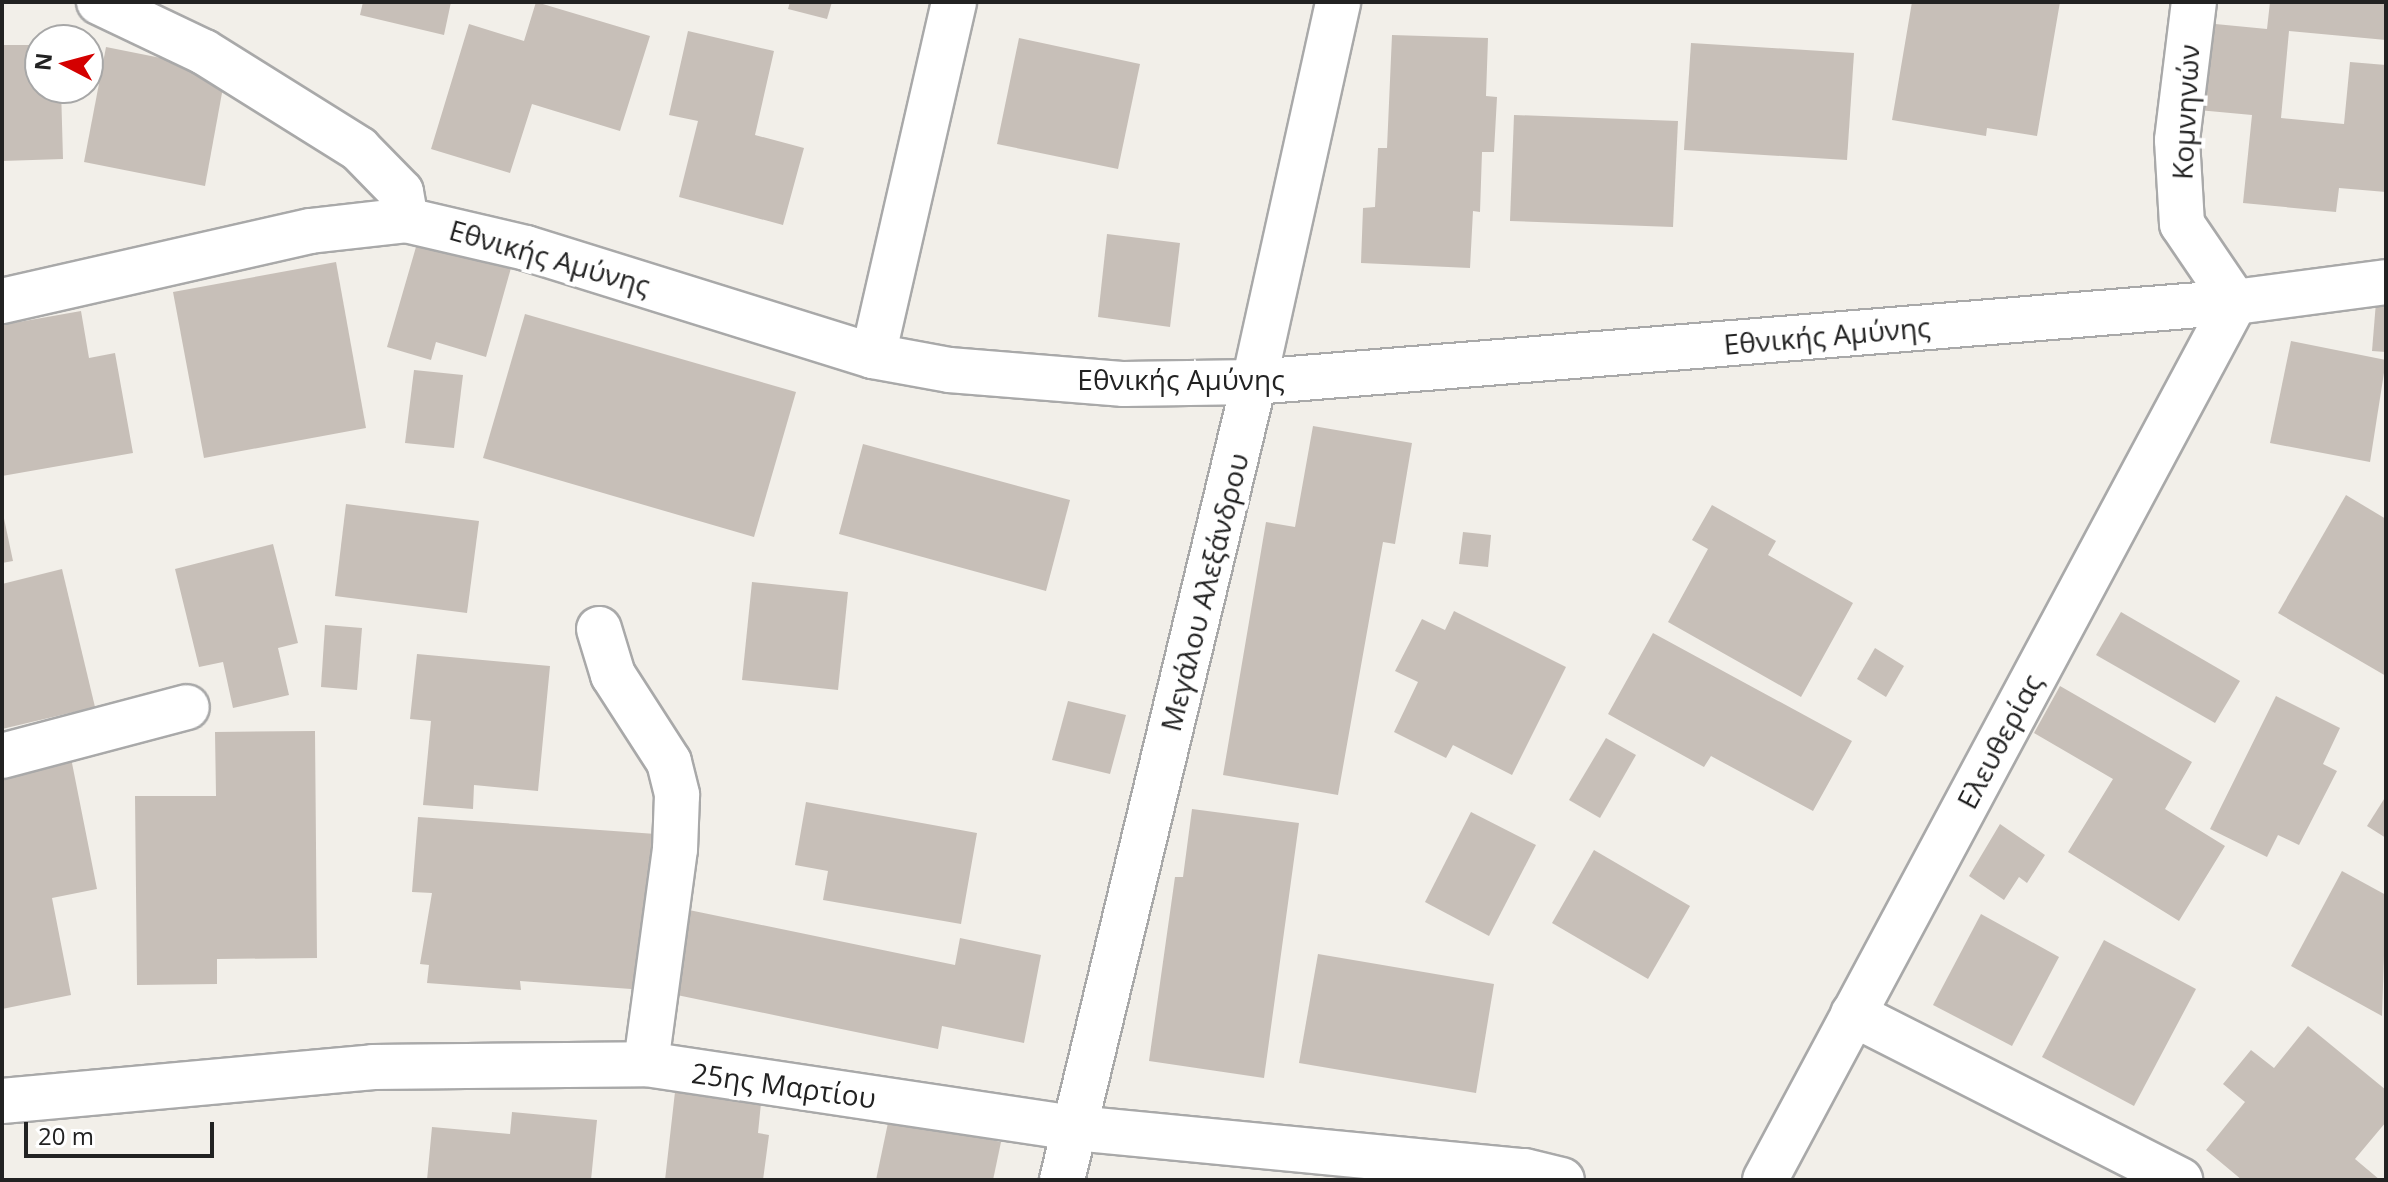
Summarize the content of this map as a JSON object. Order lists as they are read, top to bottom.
{
  "streets": {
    "street": [
      "Κομνηνών",
      "Εθνικής Αμύνης",
      "Μεγάλου Αλεξάνδρου",
      "Ελευθερίας",
      "25ης Μαρτίου"
    ]
  },
  "crossings": [
    ["Κομνηνών", "Εθνικής Αμύνης"],
    ["Κομνηνών", "Ελευθερίας"],
    ["Εθνικής Αμύνης", "Μεγάλου Αλεξάνδρου"],
    ["Εθνικής Αμύνης", "Ελευθερίας"],
    ["Μεγάλου Αλεξάνδρου", "25ης Μαρτίου"]
  ],
  "scale_bar": "20 m",
  "north": "left"
}
